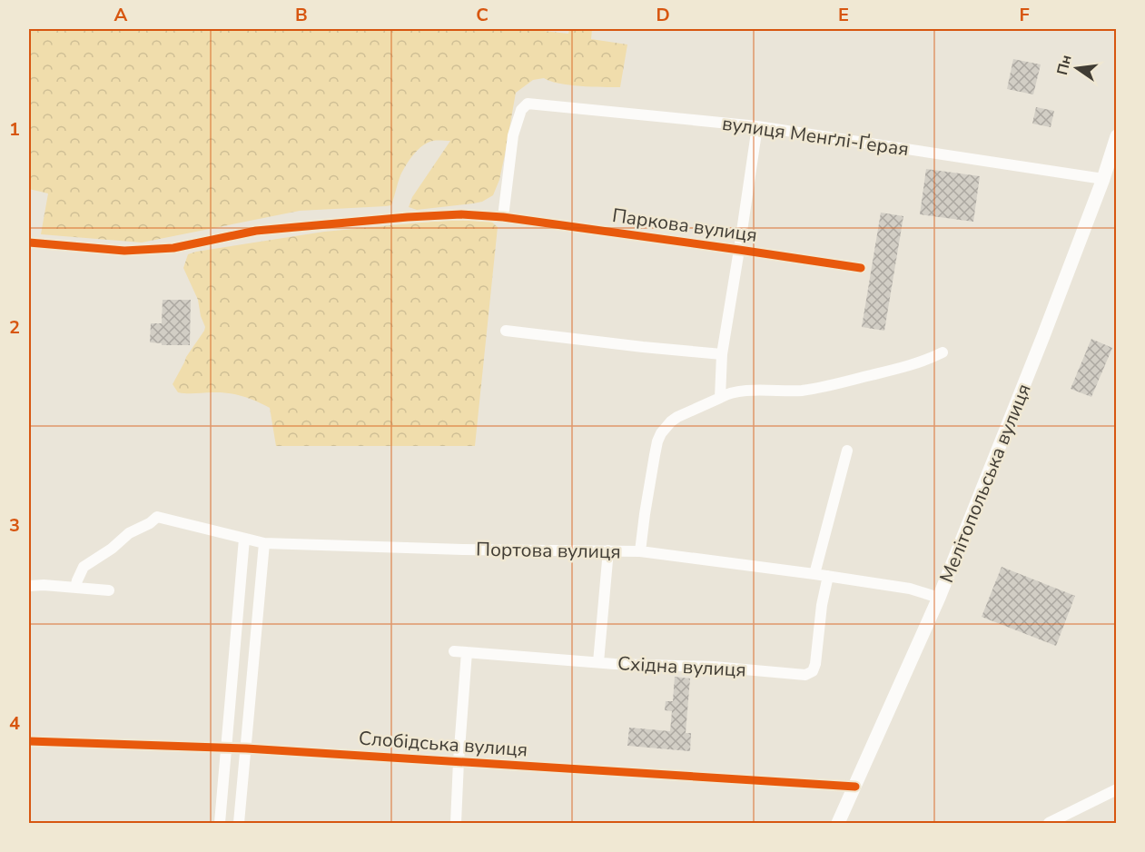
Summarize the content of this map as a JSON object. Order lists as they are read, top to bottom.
{
  "streets": {
    "main road": ["Мелітопольська вулиця"],
    "street": [
      "вулиця Менґлі-Ґерая",
      "Паркова вулиця",
      "Портова вулиця",
      "Східна вулиця",
      "Слобідська вулиця"
    ]
  },
  "crossings": [
    ["вулиця Менґлі-Ґерая", "Паркова вулиця"],
    ["вулиця Менґлі-Ґерая", "Мелітопольська вулиця"],
    ["Мелітопольська вулиця", "Портова вулиця"],
    ["Мелітопольська вулиця", "Слобідська вулиця"],
    ["Портова вулиця", "Східна вулиця"]
  ],
  "north": "left",
  "grid": {
    "columns": [
      "A",
      "B",
      "C",
      "D",
      "E",
      "F"
    ],
    "rows": [
      "1",
      "2",
      "3",
      "4"
    ]
  }
}
